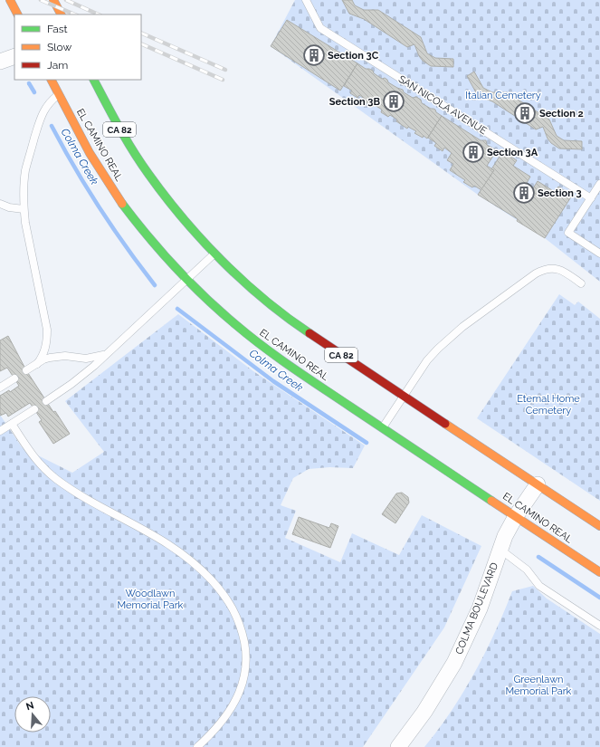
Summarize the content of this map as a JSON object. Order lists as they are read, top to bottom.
{
  "streets": {
    "main road": ["CA 82", "EL CAMINO REAL"],
    "street": ["COLMA BOULEVARD"],
    "lane": ["SAN NICOLA AVENUE"]
  },
  "crossings": [
    ["CA 82", "COLMA BOULEVARD"],
    ["EL CAMINO REAL", "COLMA BOULEVARD"]
  ],
  "water": ["Colma Creek"],
  "parks": [
    "Italian Cemetery",
    "Eternal Home Cemetery",
    "Woodlawn Memorial Park",
    "Greenlawn Memorial Park"
  ],
  "places": {
    "building": [
      "Section 3C",
      "Section 3B",
      "Section 2",
      "Section 3A",
      "Section 3"
    ]
  },
  "legend": ["Fast", "Slow", "Jam"],
  "north": "top"
}
